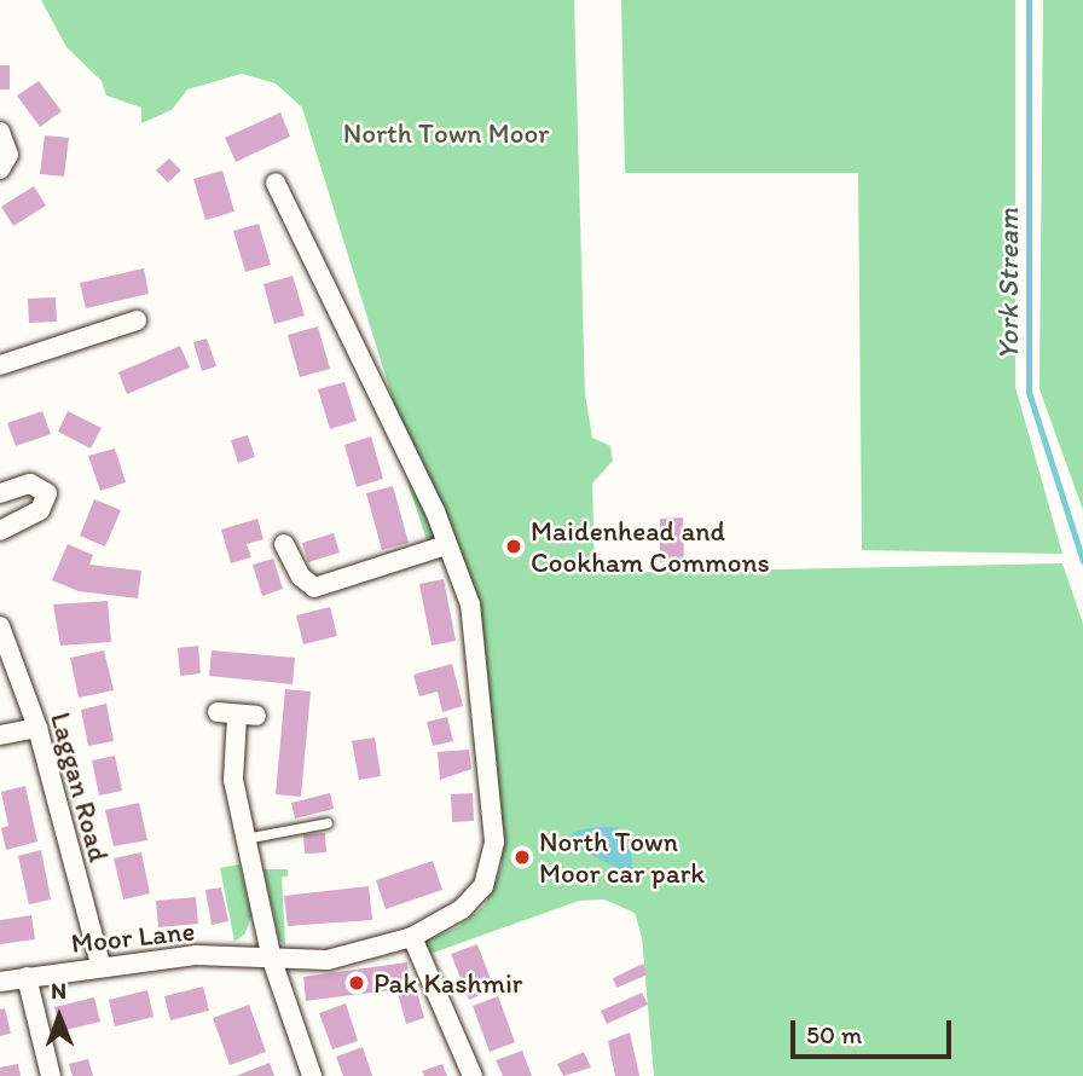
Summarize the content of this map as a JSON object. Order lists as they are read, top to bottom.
{
  "streets": {
    "street": ["Laggan Road", "Moor Lane"]
  },
  "crossings": [
    ["Laggan Road", "Moor Lane"]
  ],
  "water": ["York Stream"],
  "parks": ["North Town Moor"],
  "places": ["Maidenhead and Cookham Commons", "North Town Moor car park", "Pak Kashmir"],
  "scale_bar": "50 m",
  "north": "top"
}
